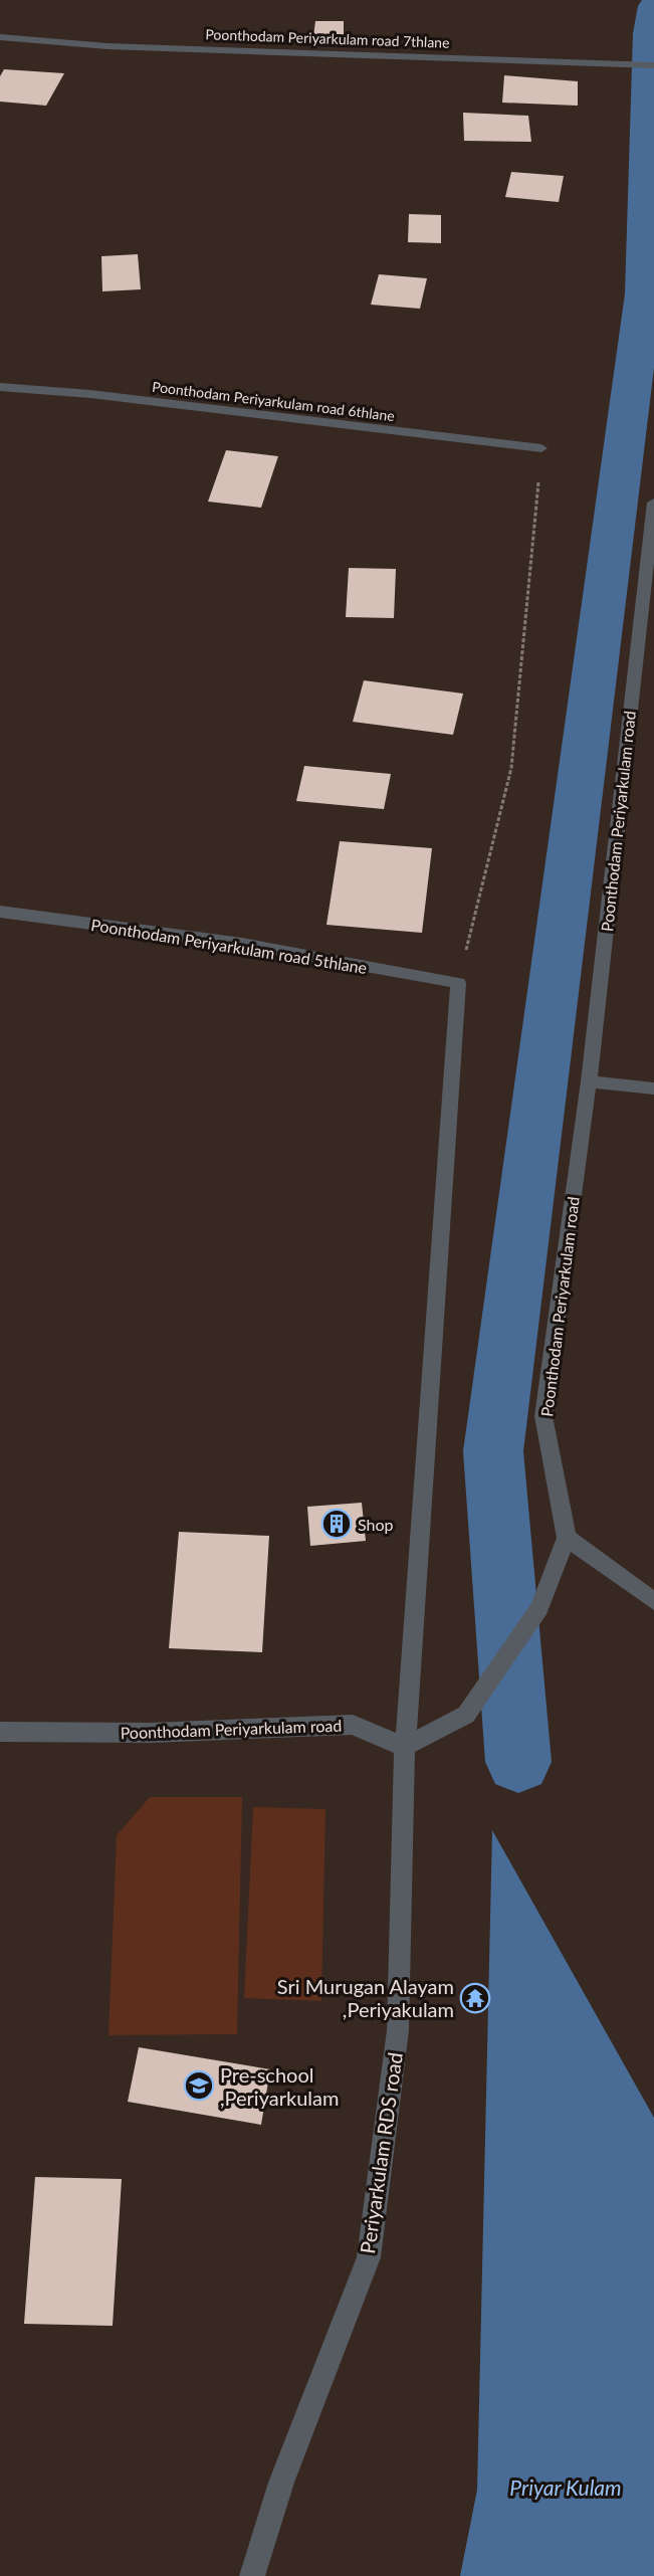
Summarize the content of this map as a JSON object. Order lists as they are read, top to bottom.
{
  "streets": {
    "street": [
      "Poonthodam Periyarkulam road 7thlane",
      "Poonthodam Periyarkulam road 6thlane",
      "Poonthodam Periyarkulam road",
      "Poonthodam Periyarkulam road 5thlane",
      "Periyarkulam RDS road"
    ]
  },
  "crossings": [
    ["Poonthodam Periyarkulam road", "Periyarkulam RDS road"],
    ["Poonthodam Periyarkulam road 5thlane", "Periyarkulam RDS road"]
  ],
  "water": ["Priyar Kulam"],
  "places": {
    "building": ["Shop"],
    "temple": ["Sri Murugan Alayam ,Periyakulam"],
    "school or university": ["Pre-school ,Periyarkulam"]
  }
}
